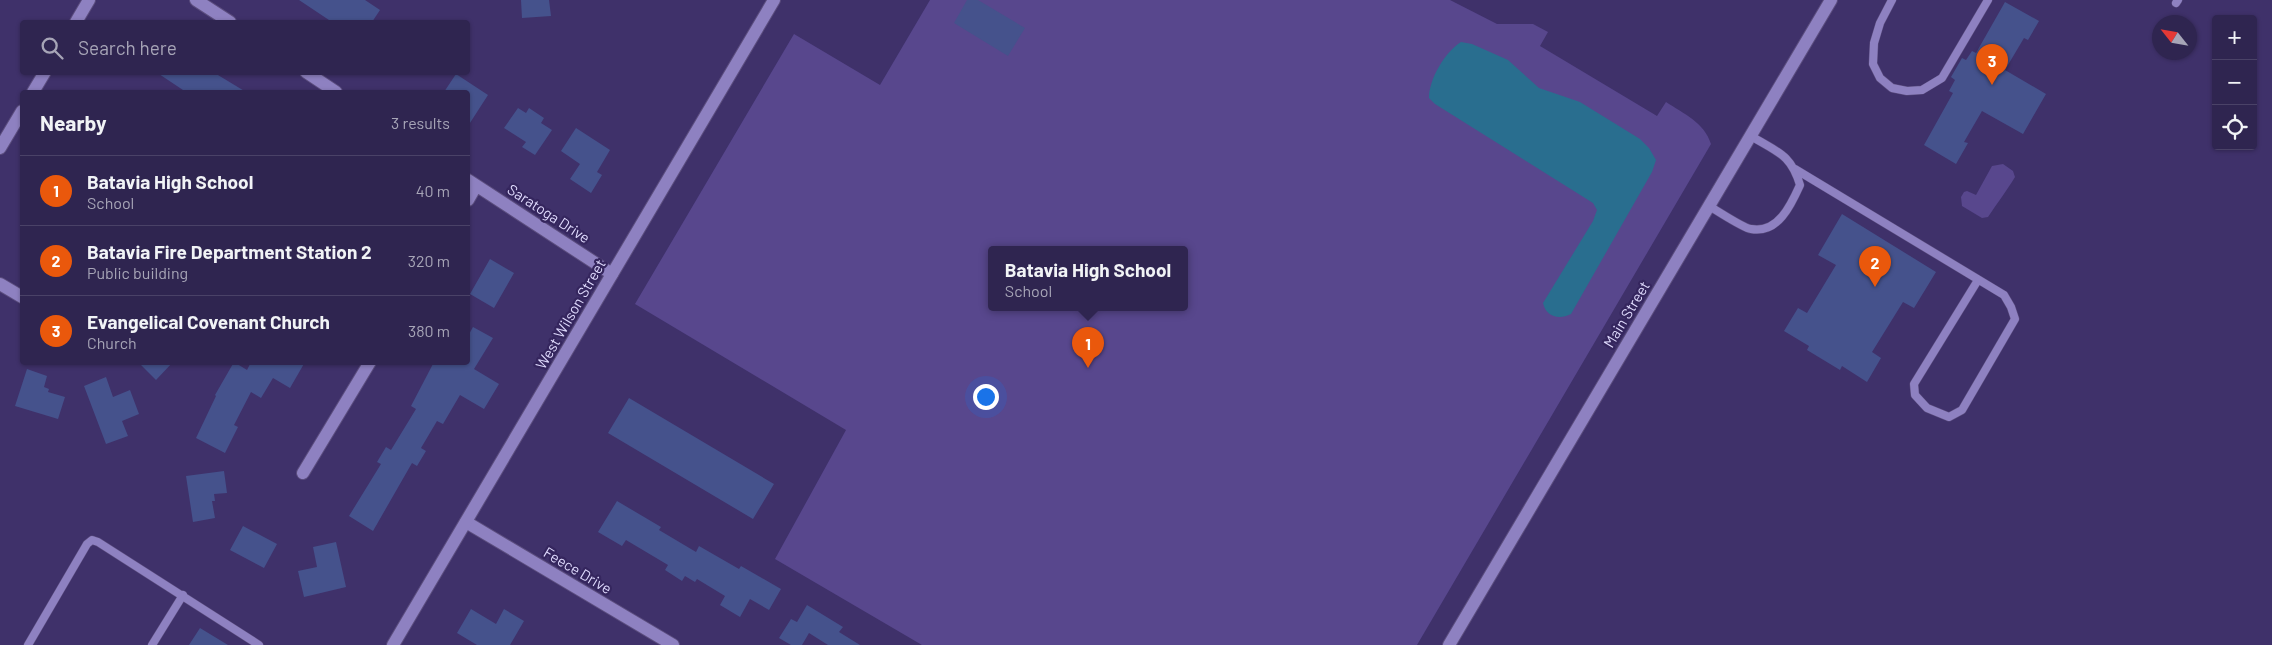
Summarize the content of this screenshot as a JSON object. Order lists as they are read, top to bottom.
{
  "streets": {
    "main road": [
      "Saratoga Drive",
      "West Wilson Street",
      "Main Street",
      "Feece Drive"
    ]
  },
  "crossings": [
    ["Saratoga Drive", "West Wilson Street"],
    ["West Wilson Street", "Feece Drive"]
  ],
  "north": "top left",
  "page": {
    "map_buttons": ["+", "−"],
    "search": "Search here",
    "pins": ["3", "2", "1"],
    "heading": ["Nearby", "3 results"],
    "list": [
      {
        "mark": "1",
        "name": "Batavia High School",
        "note": "School",
        "value": "40 m"
      },
      {
        "mark": "2",
        "name": "Batavia Fire Department Station 2",
        "note": "Public building",
        "value": "320 m"
      },
      {
        "mark": "3",
        "name": "Evangelical Covenant Church",
        "note": "Church",
        "value": "380 m"
      }
    ],
    "popup": ["Batavia High School", "School"]
  }
}
